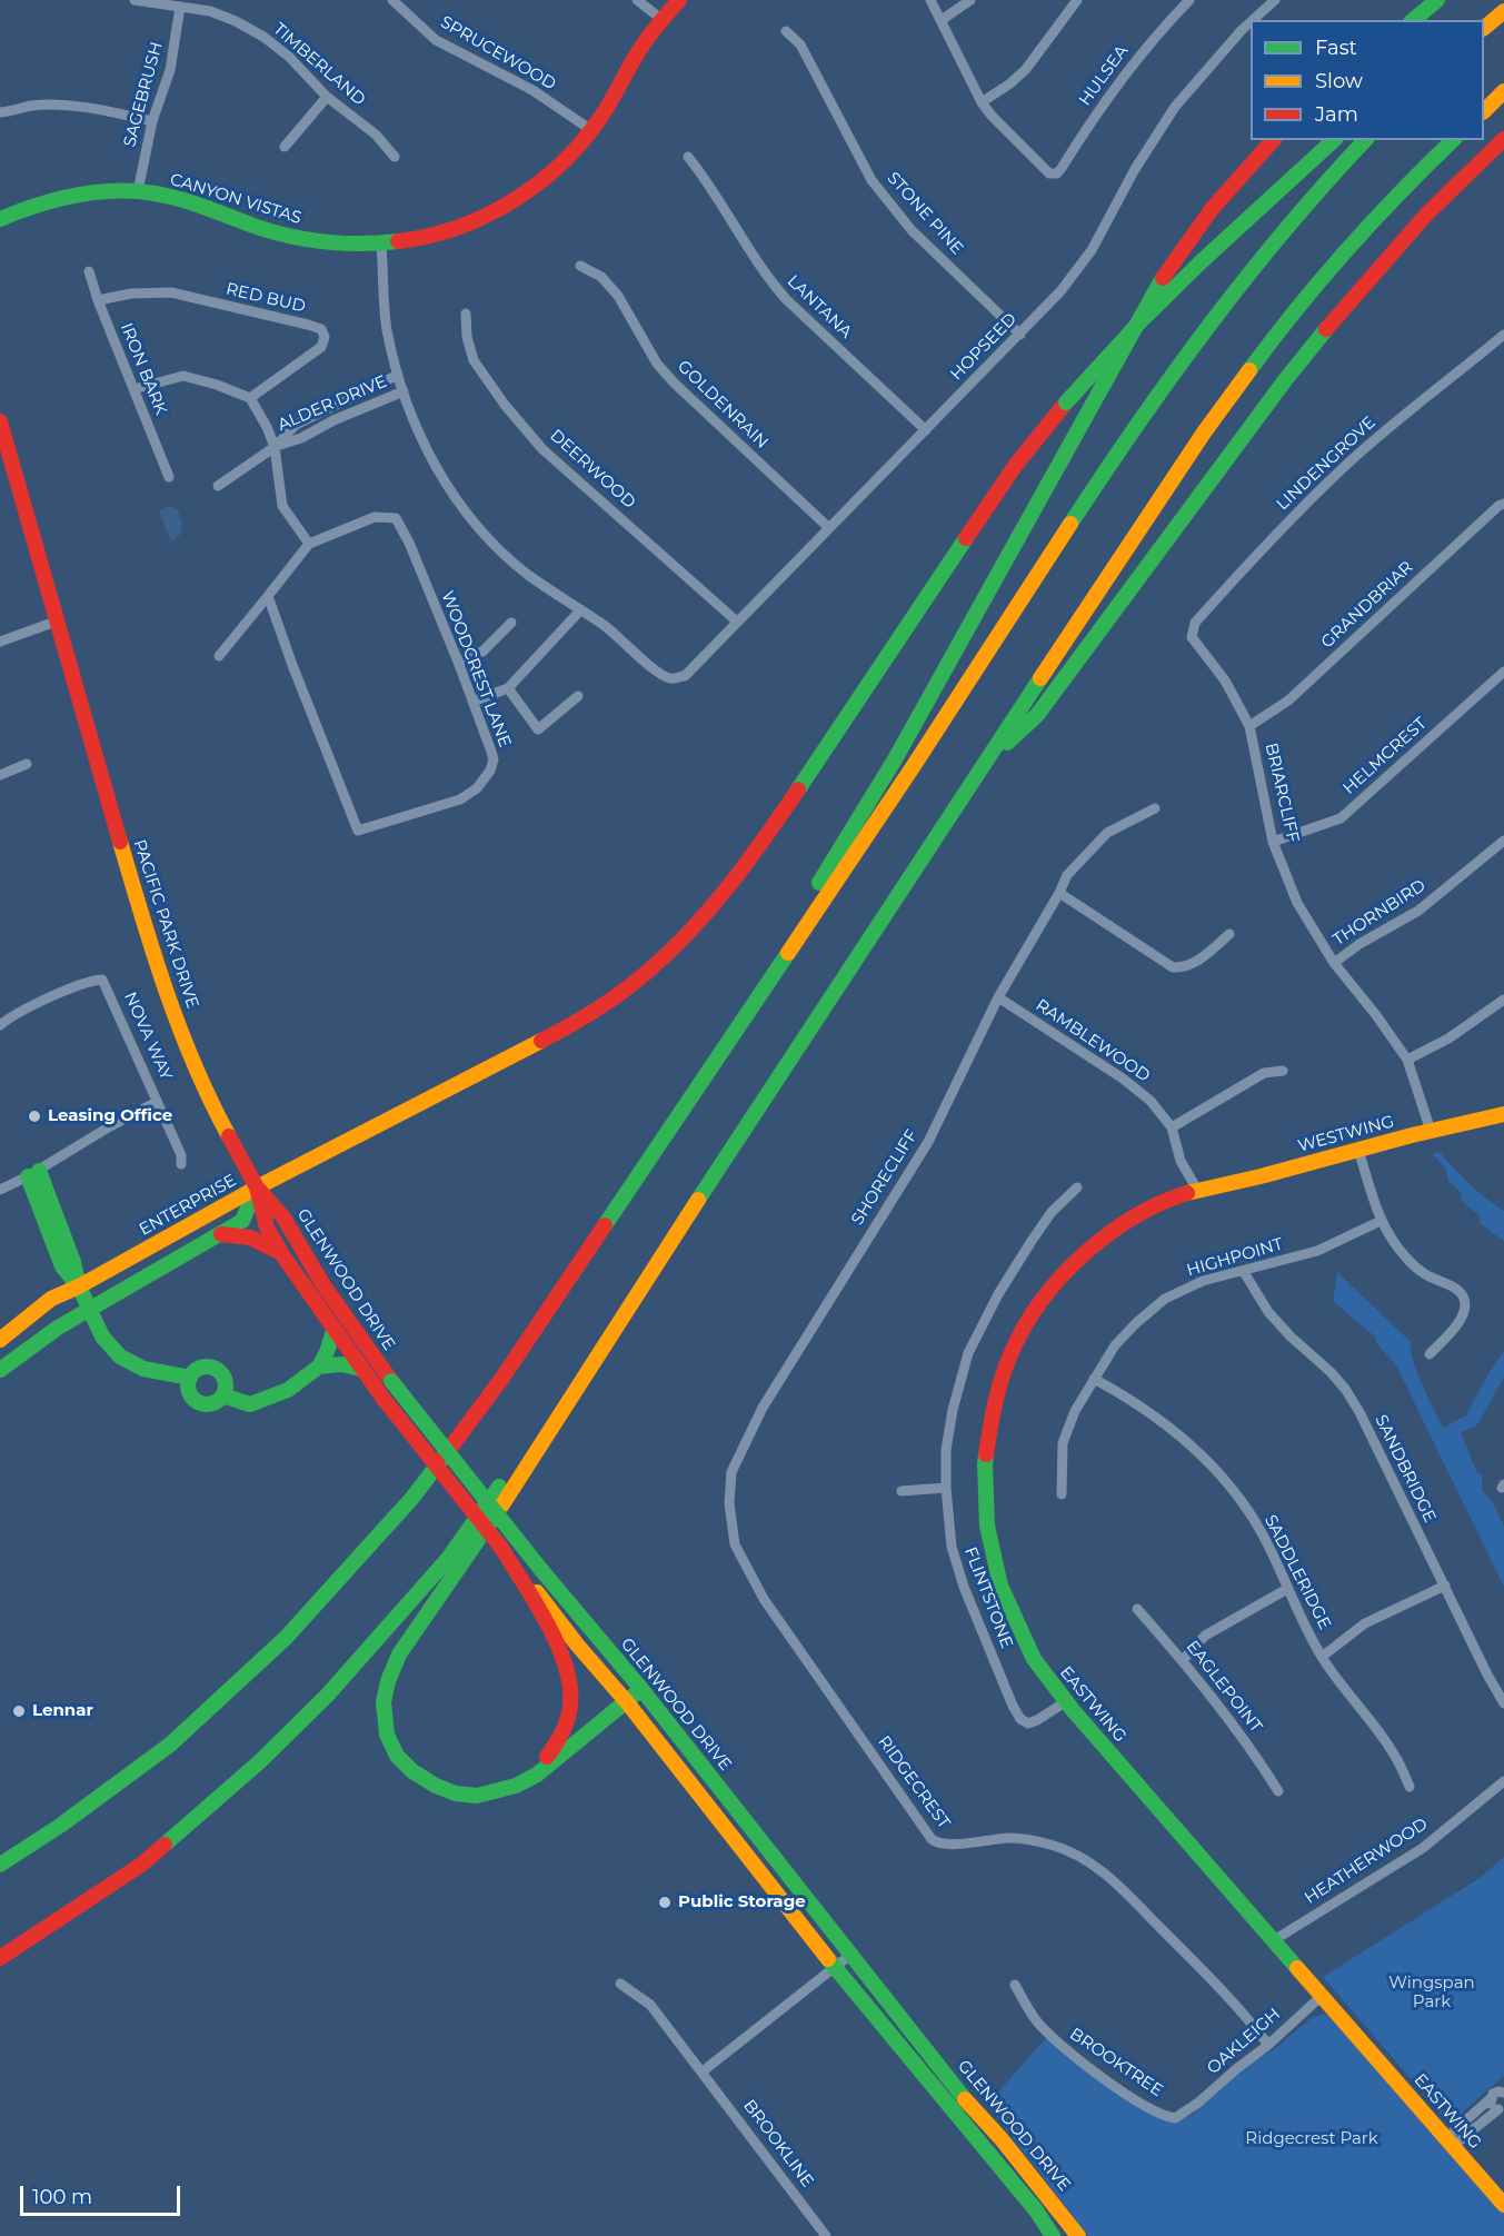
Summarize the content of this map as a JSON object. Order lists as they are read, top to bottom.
{
  "streets": {
    "main road": [
      "CANYON VISTAS",
      "PACIFIC PARK DRIVE",
      "WESTWING",
      "ENTERPRISE",
      "GLENWOOD DRIVE",
      "EASTWING"
    ],
    "street": [
      "SPRUCEWOOD",
      "TIMBERLAND",
      "HULSEA",
      "SAGEBRUSH",
      "STONE PINE",
      "RED BUD",
      "LANTANA",
      "HOPSEED",
      "IRON BARK",
      "ALDER DRIVE",
      "GOLDENRAIN",
      "LINDENGROVE",
      "DEERWOOD",
      "GRANDBRIAR",
      "WOODCREST LANE",
      "HELMCREST",
      "BRIARCLIFF",
      "THORNBIRD",
      "NOVA WAY",
      "RAMBLEWOOD",
      "SHORECLIFF",
      "HIGHPOINT",
      "SANDBRIDGE",
      "SADDLERIDGE",
      "FLINTSTONE",
      "EAGLEPOINT",
      "RIDGECREST",
      "HEATHERWOOD",
      "OAKLEIGH",
      "BROOKTREE",
      "BROOKLINE"
    ]
  },
  "crossings": [
    ["SPRUCEWOOD", "CANYON VISTAS"],
    ["TIMBERLAND", "SAGEBRUSH"],
    ["SAGEBRUSH", "CANYON VISTAS"],
    ["STONE PINE", "HOPSEED"],
    ["RED BUD", "IRON BARK"],
    ["LANTANA", "HOPSEED"],
    ["HOPSEED", "GOLDENRAIN"],
    ["HOPSEED", "DEERWOOD"],
    ["LINDENGROVE", "BRIARCLIFF"],
    ["GRANDBRIAR", "BRIARCLIFF"],
    ["HELMCREST", "BRIARCLIFF"],
    ["BRIARCLIFF", "THORNBIRD"],
    ["BRIARCLIFF", "WESTWING"],
    ["PACIFIC PARK DRIVE", "ENTERPRISE"],
    ["PACIFIC PARK DRIVE", "GLENWOOD DRIVE"],
    ["RAMBLEWOOD", "WESTWING"],
    ["RAMBLEWOOD", "SHORECLIFF"],
    ["RAMBLEWOOD", "EASTWING"],
    ["WESTWING", "EASTWING"],
    ["SHORECLIFF", "RIDGECREST"],
    ["ENTERPRISE", "GLENWOOD DRIVE"],
    ["HIGHPOINT", "SANDBRIDGE"],
    ["HIGHPOINT", "SADDLERIDGE"],
    ["FLINTSTONE", "EASTWING"],
    ["EASTWING", "HEATHERWOOD"],
    ["EASTWING", "OAKLEIGH"],
    ["RIDGECREST", "OAKLEIGH"],
    ["OAKLEIGH", "BROOKTREE"]
  ],
  "parks": ["Wingspan Park", "Ridgecrest Park"],
  "places": ["Leasing Office", "Lennar", "Public Storage"],
  "legend": ["Fast", "Slow", "Jam"],
  "scale_bar": "100 m"
}
